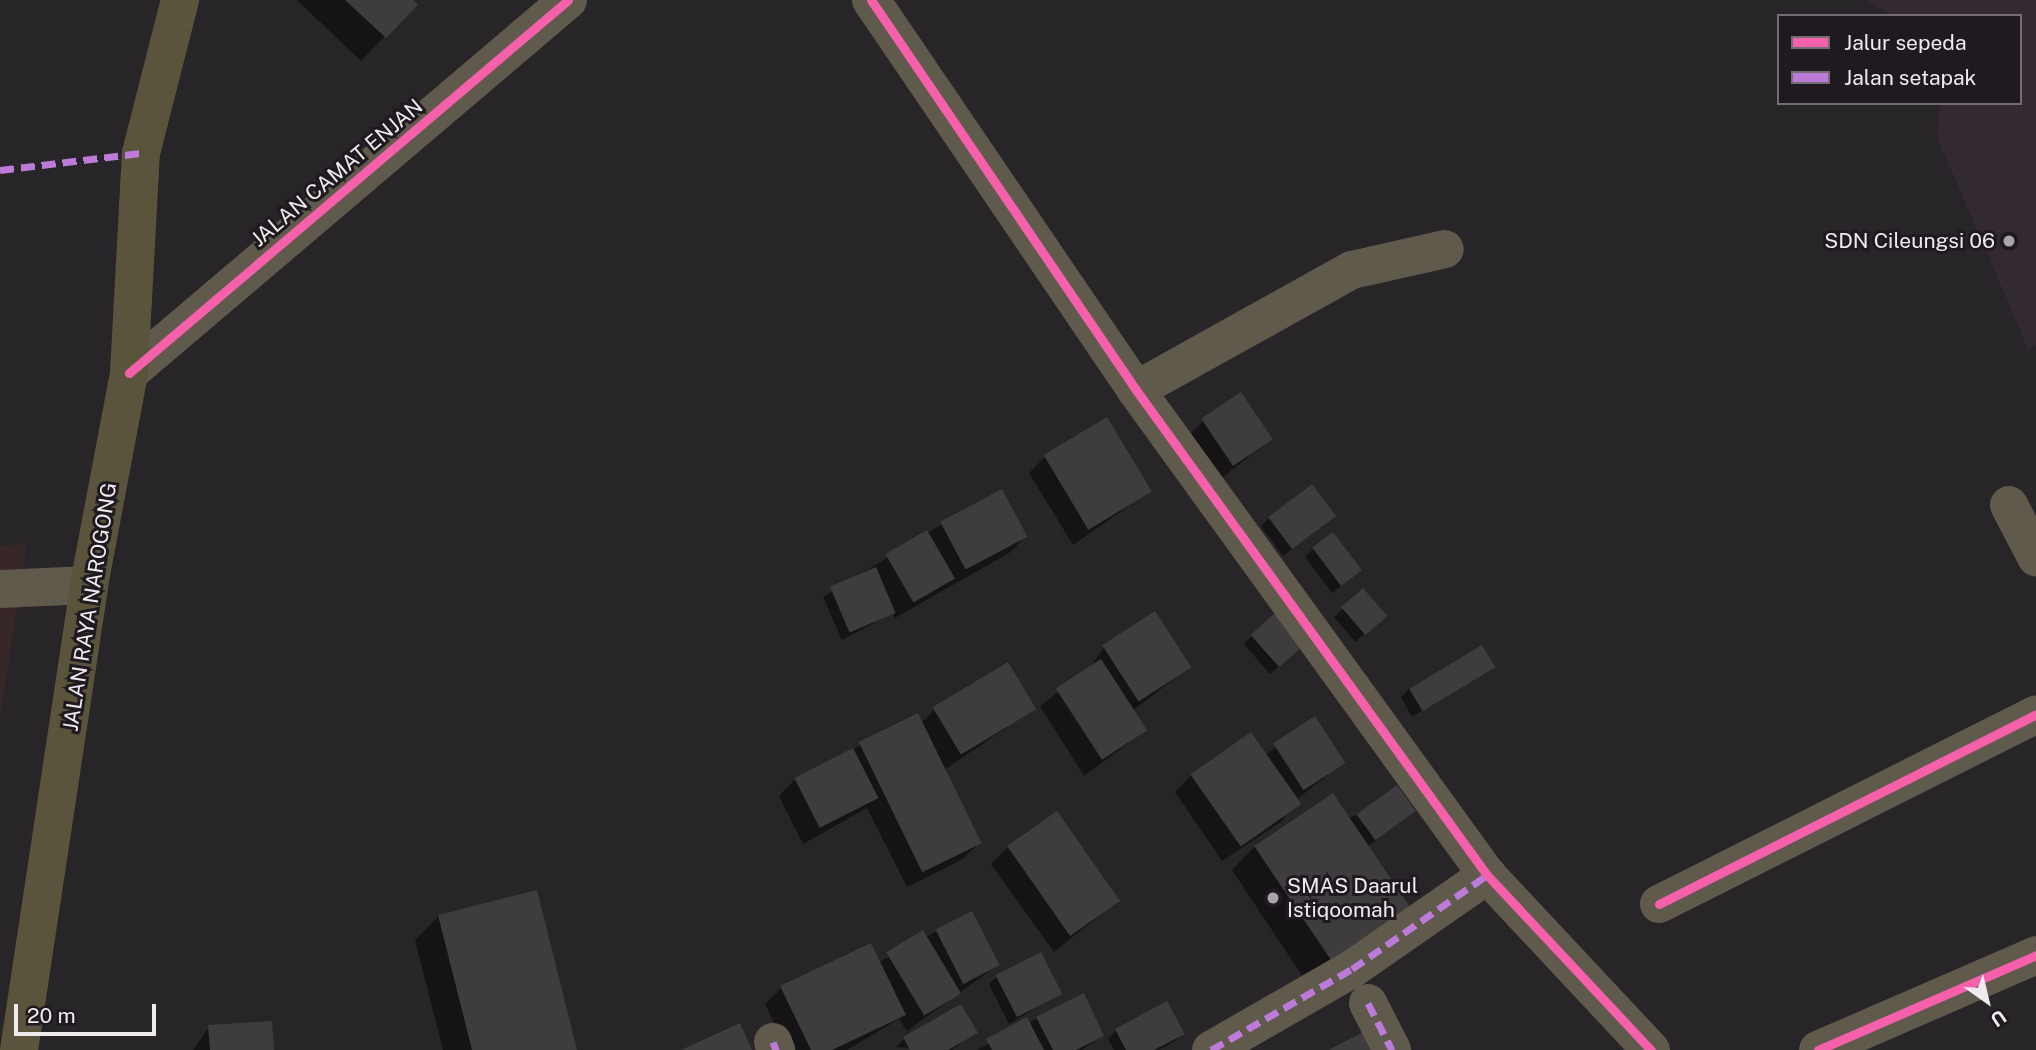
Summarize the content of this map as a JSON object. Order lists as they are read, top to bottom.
{
  "streets": {
    "main road": ["JALAN RAYA NAROGONG"],
    "street": ["JALAN CAMAT ENJAN"]
  },
  "crossings": [
    ["JALAN CAMAT ENJAN", "JALAN RAYA NAROGONG"]
  ],
  "places": ["SDN Cileungsi 06", "SMAS Daarul Istiqoomah"],
  "legend": ["Jalur sepeda", "Jalan setapak"],
  "scale_bar": "20 m",
  "north": "bottom right"
}
